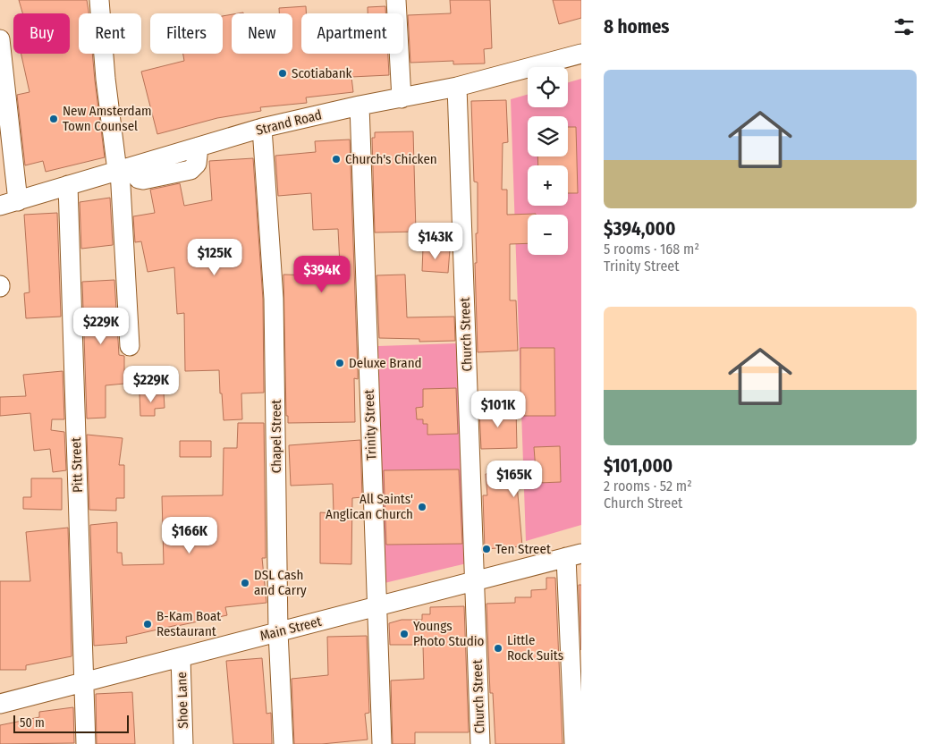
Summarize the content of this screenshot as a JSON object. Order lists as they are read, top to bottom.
{
  "streets": {
    "street": [
      "Strand Road",
      "Church Street",
      "Trinity Street",
      "Chapel Street",
      "Pitt Street",
      "Main Street",
      "Shoe Lane"
    ]
  },
  "crossings": [
    ["Strand Road", "Church Street"],
    ["Strand Road", "Trinity Street"],
    ["Strand Road", "Chapel Street"],
    ["Strand Road", "Pitt Street"],
    ["Church Street", "Main Street"],
    ["Trinity Street", "Main Street"],
    ["Chapel Street", "Main Street"],
    ["Pitt Street", "Main Street"],
    ["Main Street", "Shoe Lane"]
  ],
  "places": [
    "Scotiabank",
    "New Amsterdam Town Counsel",
    "Church's Chicken",
    "Deluxe Brand",
    "All Saints' Anglican Church",
    "Ten Street",
    "DSL Cash and Carry",
    "B-Kam Boat Restaurant",
    "Youngs Photo Studio",
    "Little Rock Suits"
  ],
  "scale_bar": "50 m",
  "page": {
    "heading": "8 homes",
    "chip": [
      "Buy",
      "Rent",
      "Filters",
      "New",
      "Apartment"
    ],
    "list": [
      {
        "name": "$394,000",
        "note": "5 rooms · 168 m² · Trinity Street"
      },
      {
        "name": "$101,000",
        "note": "2 rooms · 52 m² · Church Street"
      }
    ],
    "map_buttons": ["+", "−"],
    "price": [
      "$143K",
      "$125K",
      "$394K",
      "$229K",
      "$229K",
      "$101K",
      "$165K",
      "$166K"
    ],
    "scale": "50 m"
  }
}
